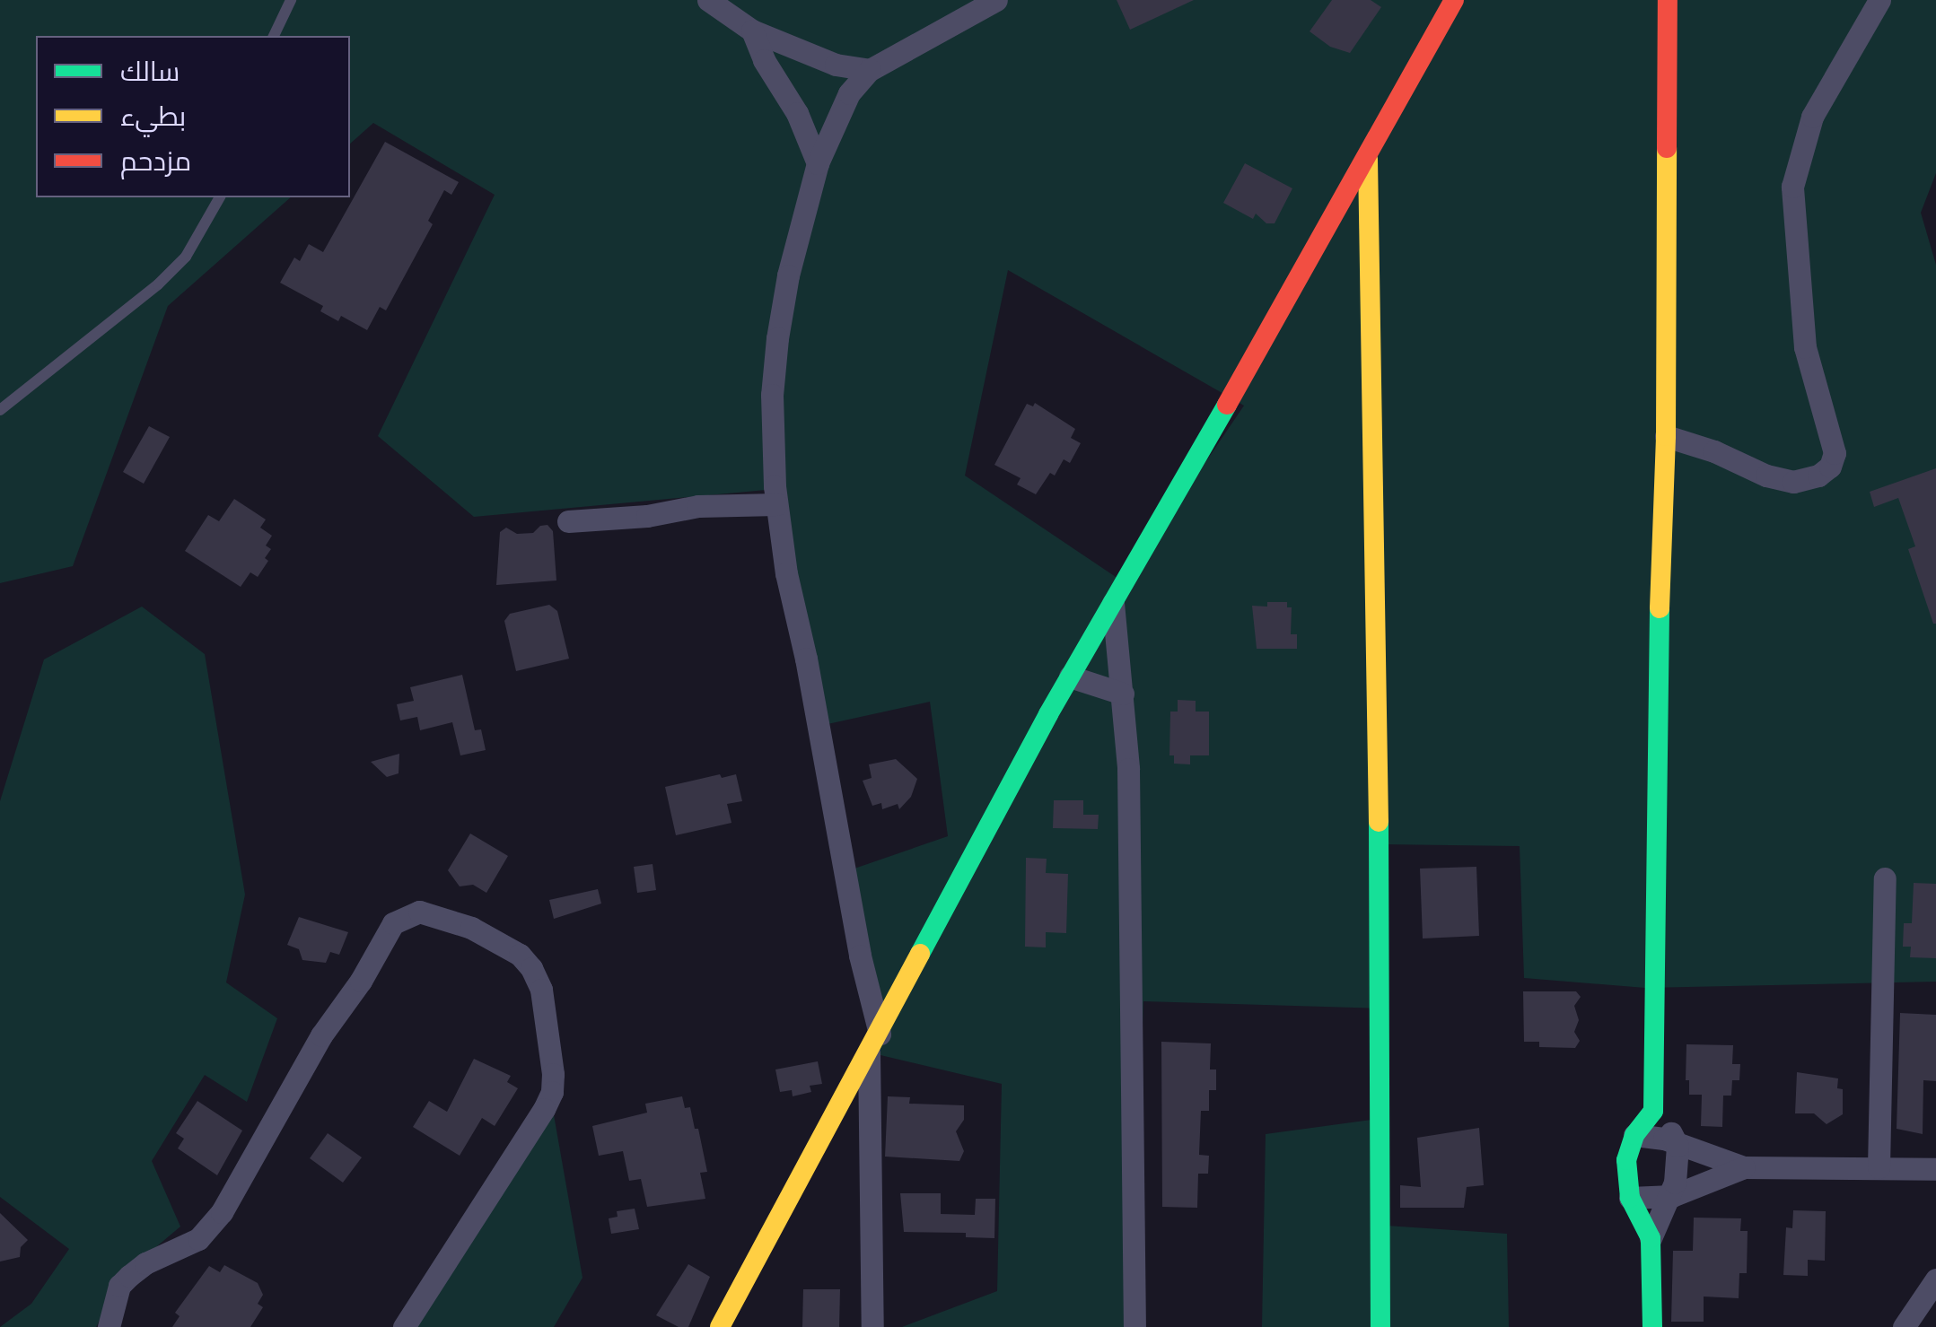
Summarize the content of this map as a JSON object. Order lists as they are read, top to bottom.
{
  "legend": ["سالك", "بطيء", "مزدحم"]
}
